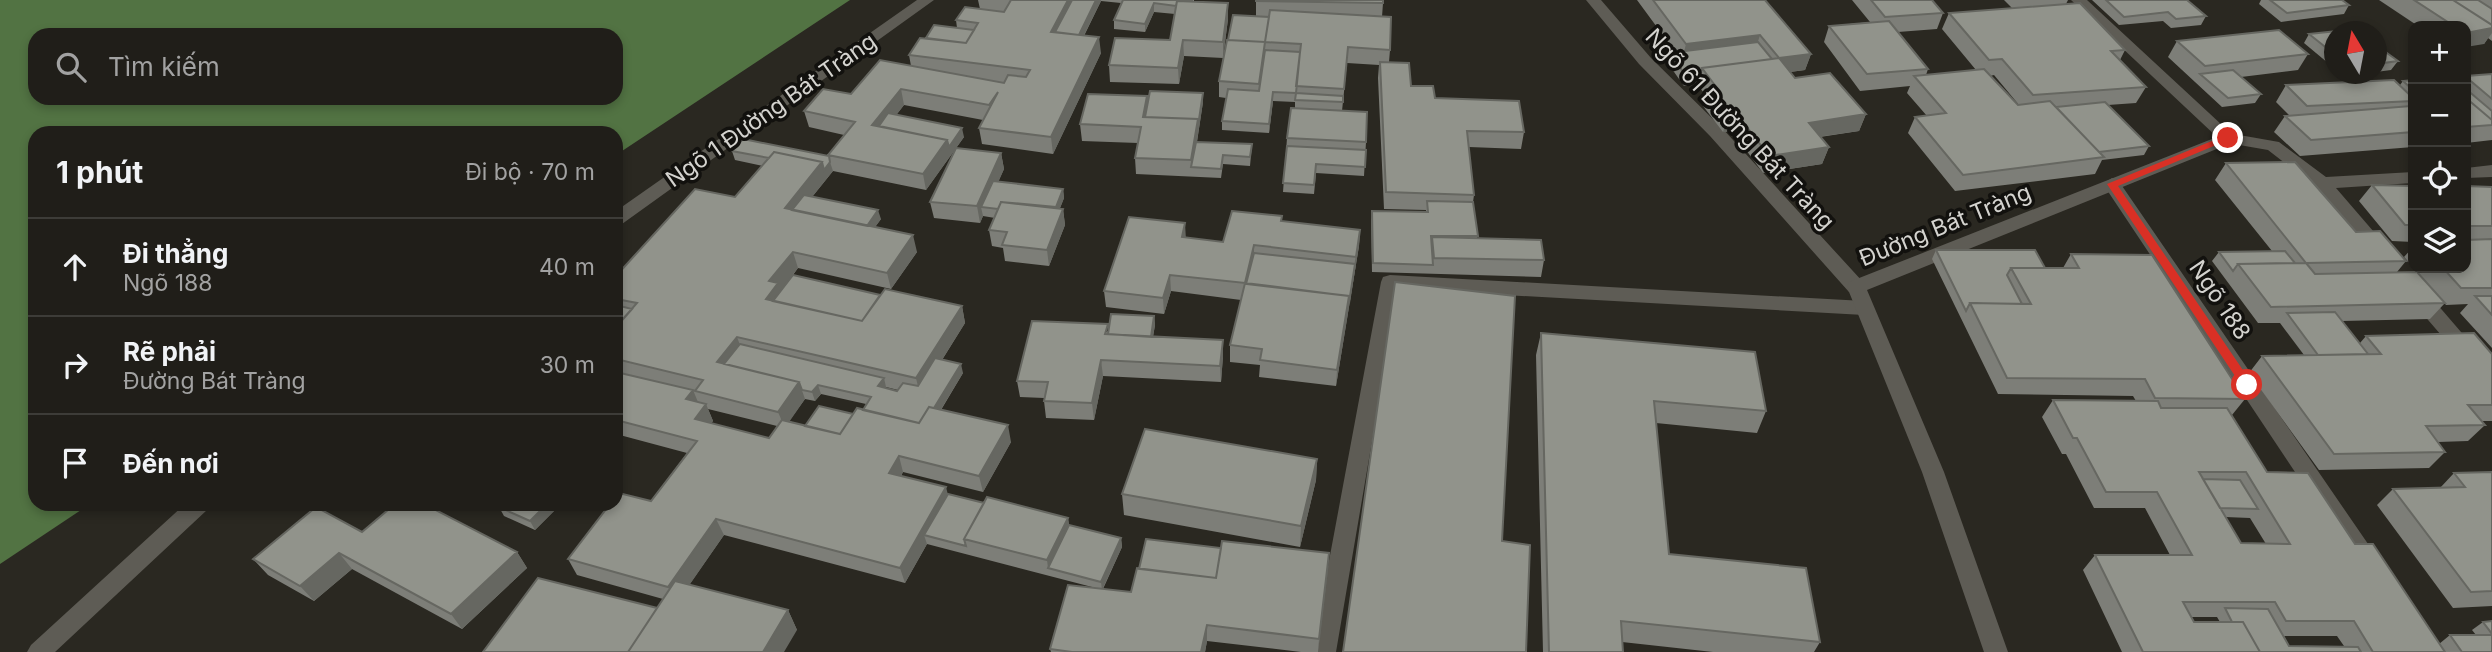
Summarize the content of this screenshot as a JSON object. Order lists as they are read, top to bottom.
{
  "streets": {
    "street": [
      "Ngõ 1 Đường Bát Tràng",
      "Ngõ 61 Đường Bát Tràng",
      "Đường Bát Tràng",
      "Ngõ 188"
    ]
  },
  "crossings": [
    ["Ngõ 61 Đường Bát Tràng", "Đường Bát Tràng"],
    ["Đường Bát Tràng", "Ngõ 188"]
  ],
  "north": "top",
  "page": {
    "map_buttons": ["+", "−"],
    "search": "Tìm kiếm",
    "heading": ["1 phút", "Đi bộ · 70 m"],
    "list": [
      ["Đi thẳng", "Ngõ 188", "40 m"],
      ["Rẽ phải", "Đường Bát Tràng", "30 m"],
      "Đến nơi"
    ]
  }
}
